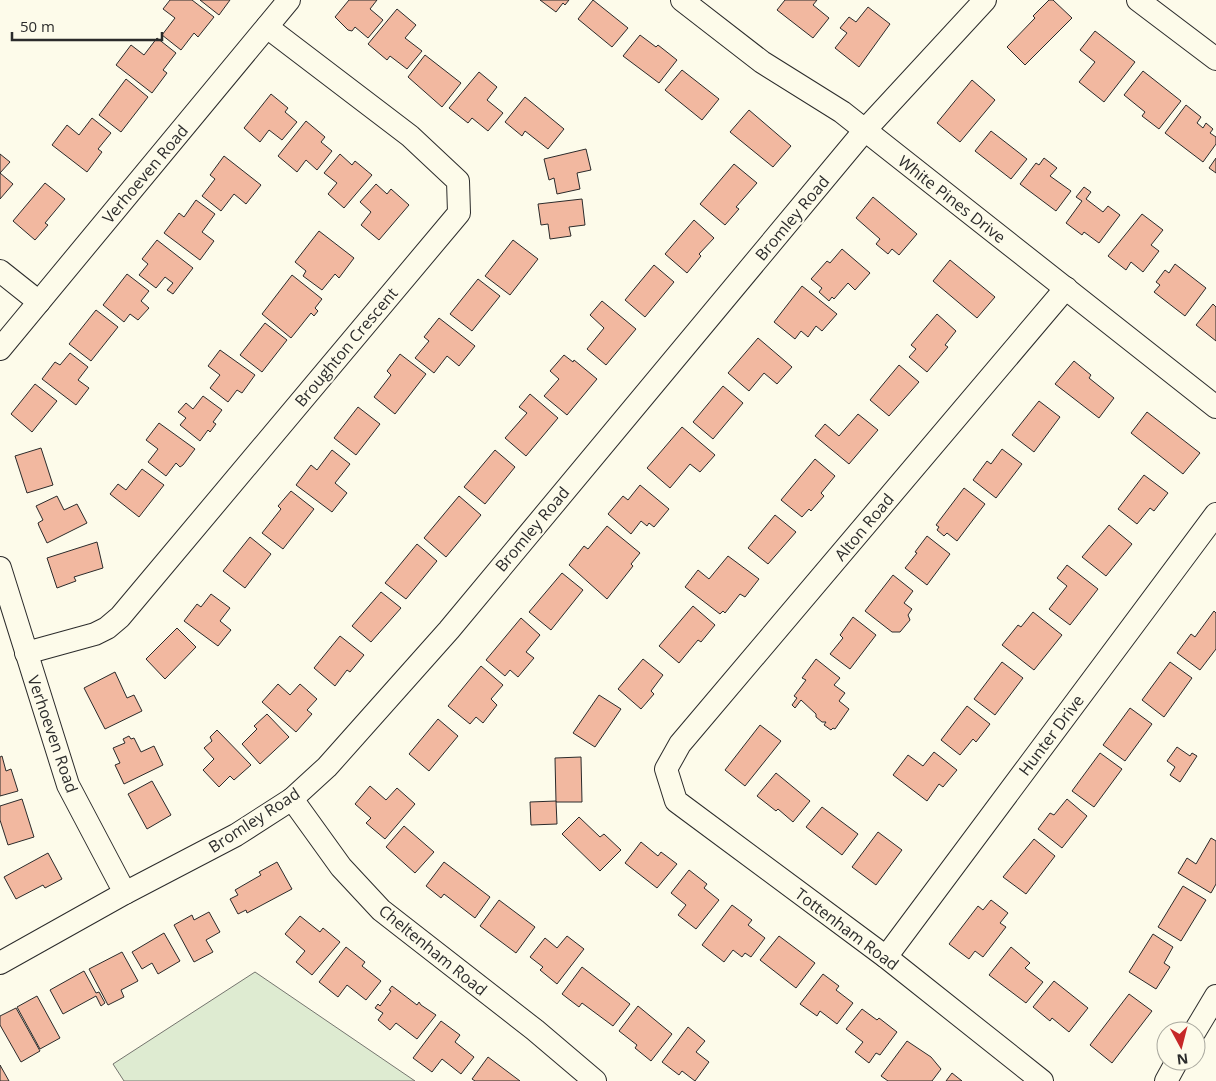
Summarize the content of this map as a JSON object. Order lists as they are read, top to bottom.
{
  "streets": {
    "street": [
      "Verhoeven Road",
      "White Pines Drive",
      "Bromley Road",
      "Broughton Crescent",
      "Alton Road",
      "Hunter Drive",
      "Tottenham Road",
      "Cheltenham Road"
    ]
  },
  "crossings": [
    ["Verhoeven Road", "Bromley Road"],
    ["Verhoeven Road", "Broughton Crescent"],
    ["White Pines Drive", "Bromley Road"],
    ["White Pines Drive", "Alton Road"],
    ["Bromley Road", "Cheltenham Road"],
    ["Alton Road", "Tottenham Road"],
    ["Hunter Drive", "Tottenham Road"]
  ],
  "scale_bar": "50 m",
  "north": "bottom"
}
